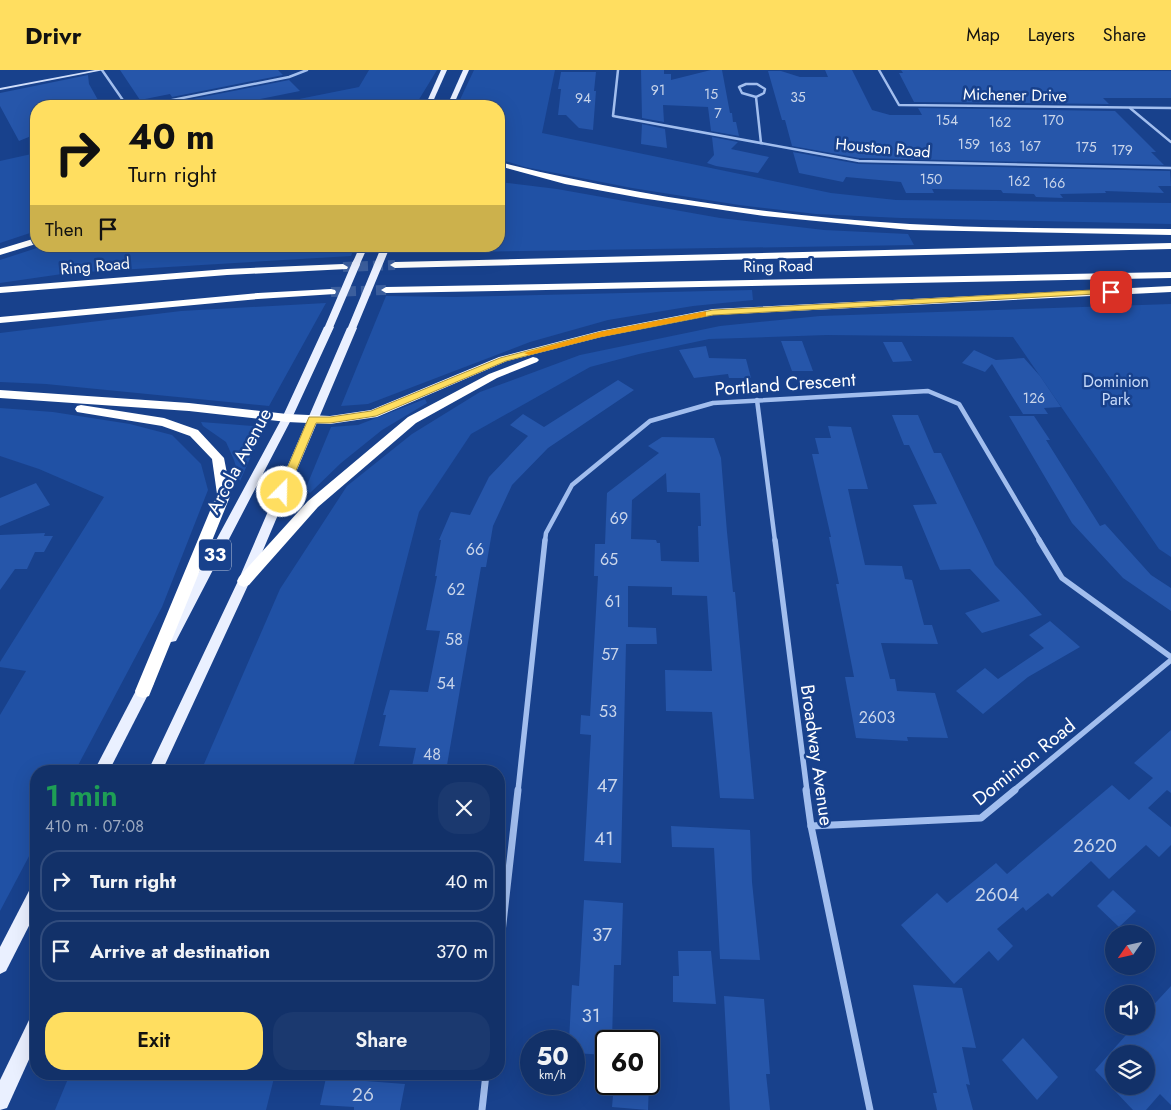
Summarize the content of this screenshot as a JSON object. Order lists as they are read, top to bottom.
{
  "streets": {
    "highway": ["Ring Road"],
    "main road": ["Arcola Avenue", "33"],
    "street": [
      "Michener Drive",
      "Houston Road",
      "Portland Crescent",
      "Broadway Avenue",
      "Dominion Road"
    ]
  },
  "crossings": [
    ["Portland Crescent", "Broadway Avenue"],
    ["Portland Crescent", "Dominion Road"],
    ["Broadway Avenue", "Dominion Road"]
  ],
  "parks": ["Dominion Park"],
  "house_numbers": [
    "91",
    "15",
    "35",
    "94",
    "7",
    "154",
    "170",
    "162",
    "159",
    "167",
    "163",
    "175",
    "179",
    "150",
    "162",
    "166",
    "126",
    "69",
    "66",
    "65",
    "62",
    "61",
    "58",
    "57",
    "54",
    "53",
    "2603",
    "48",
    "47",
    "41",
    "2620",
    "2604",
    "37",
    "31",
    "26"
  ],
  "north": "bottom left",
  "page": {
    "header": "Drivr",
    "nav": ["Map", "Layers", "Share"],
    "turn": ["40 m", "Turn right"],
    "then": "Then",
    "heading": ["1 min", "410 m · 07:08"],
    "list": [
      {
        "name": "Turn right",
        "value": "40 m"
      },
      {
        "name": "Arrive at destination",
        "value": "370 m"
      }
    ],
    "buttons": ["Exit", "Share"],
    "speed": "50 km/h",
    "limit": "60"
  }
}
